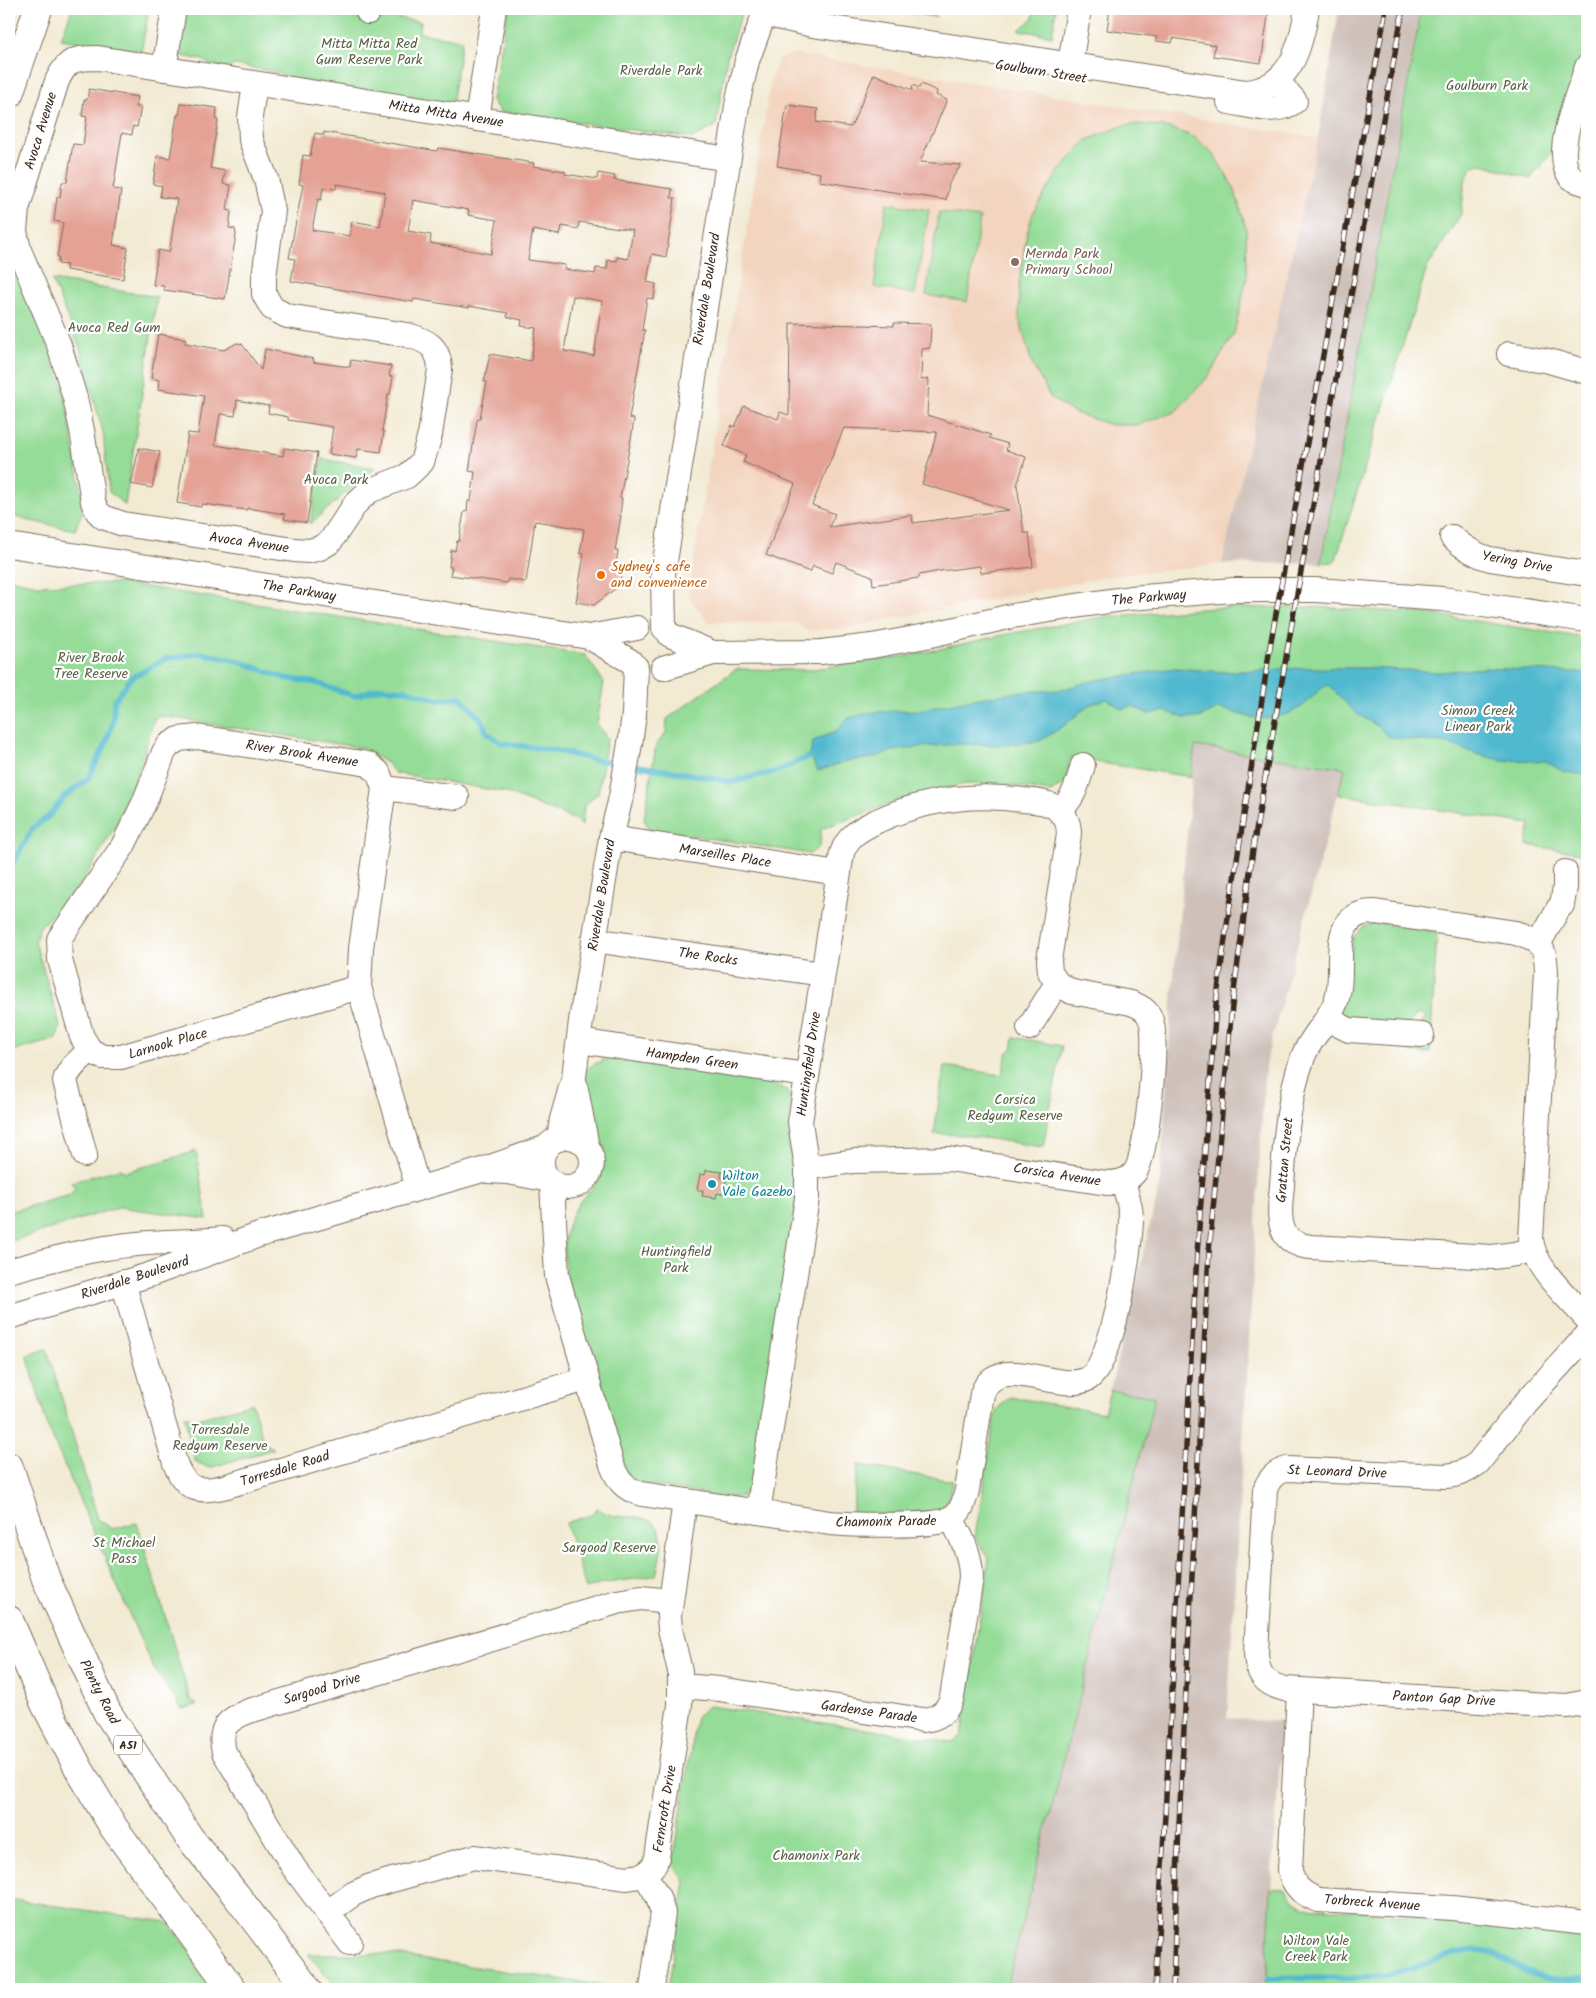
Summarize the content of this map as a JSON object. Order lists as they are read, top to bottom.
{
  "streets": {
    "highway": ["Plenty Road", "A51"],
    "street": [
      "Goulburn Street",
      "Mitta Mitta Avenue",
      "Avoca Avenue",
      "Riverdale Boulevard",
      "Yering Drive",
      "The Parkway",
      "River Brook Avenue",
      "Marseilles Place",
      "The Rocks",
      "Larnook Place",
      "Hampden Green",
      "Huntingfield Drive",
      "Grattan Street",
      "Corsica Avenue",
      "Torresdale Road",
      "St Leonard Drive",
      "Chamonix Parade",
      "Sargood Drive",
      "Panton Gap Drive",
      "Gardense Parade",
      "Ferncroft Drive",
      "Torbreck Avenue"
    ]
  },
  "crossings": [
    ["Goulburn Street", "Riverdale Boulevard"],
    ["Mitta Mitta Avenue", "Avoca Avenue"],
    ["Mitta Mitta Avenue", "Riverdale Boulevard"],
    ["Riverdale Boulevard", "The Parkway"],
    ["Riverdale Boulevard", "Marseilles Place"],
    ["Riverdale Boulevard", "The Rocks"],
    ["Riverdale Boulevard", "Hampden Green"],
    ["Riverdale Boulevard", "Torresdale Road"],
    ["Riverdale Boulevard", "Chamonix Parade"],
    ["River Brook Avenue", "Larnook Place"],
    ["Marseilles Place", "Huntingfield Drive"],
    ["The Rocks", "Huntingfield Drive"],
    ["Hampden Green", "Huntingfield Drive"],
    ["Huntingfield Drive", "Corsica Avenue"],
    ["Huntingfield Drive", "Chamonix Parade"],
    ["Corsica Avenue", "Chamonix Parade"],
    ["Torresdale Road", "Chamonix Parade"],
    ["St Leonard Drive", "Panton Gap Drive"],
    ["St Leonard Drive", "Torbreck Avenue"],
    ["Chamonix Parade", "Gardense Parade"],
    ["Chamonix Parade", "Ferncroft Drive"],
    ["Sargood Drive", "Ferncroft Drive"],
    ["Panton Gap Drive", "Torbreck Avenue"],
    ["Gardense Parade", "Ferncroft Drive"]
  ],
  "parks": [
    "Mitta Mitta Red Gum Reserve Park",
    "Riverdale Park",
    "Goulburn Park",
    "Avoca Red Gum",
    "Avoca Park",
    "River Brook Tree Reserve",
    "Simon Creek Linear Park",
    "Corsica Redgum Reserve",
    "Huntingfield Park",
    "Torresdale Redgum Reserve",
    "St Michael Pass",
    "Sargood Reserve",
    "Chamonix Park",
    "Wilton Vale Creek Park"
  ],
  "places": ["Mernda Park Primary School", "Sydney's cafe and convenience", "Wilton Vale Gazebo"]
}
